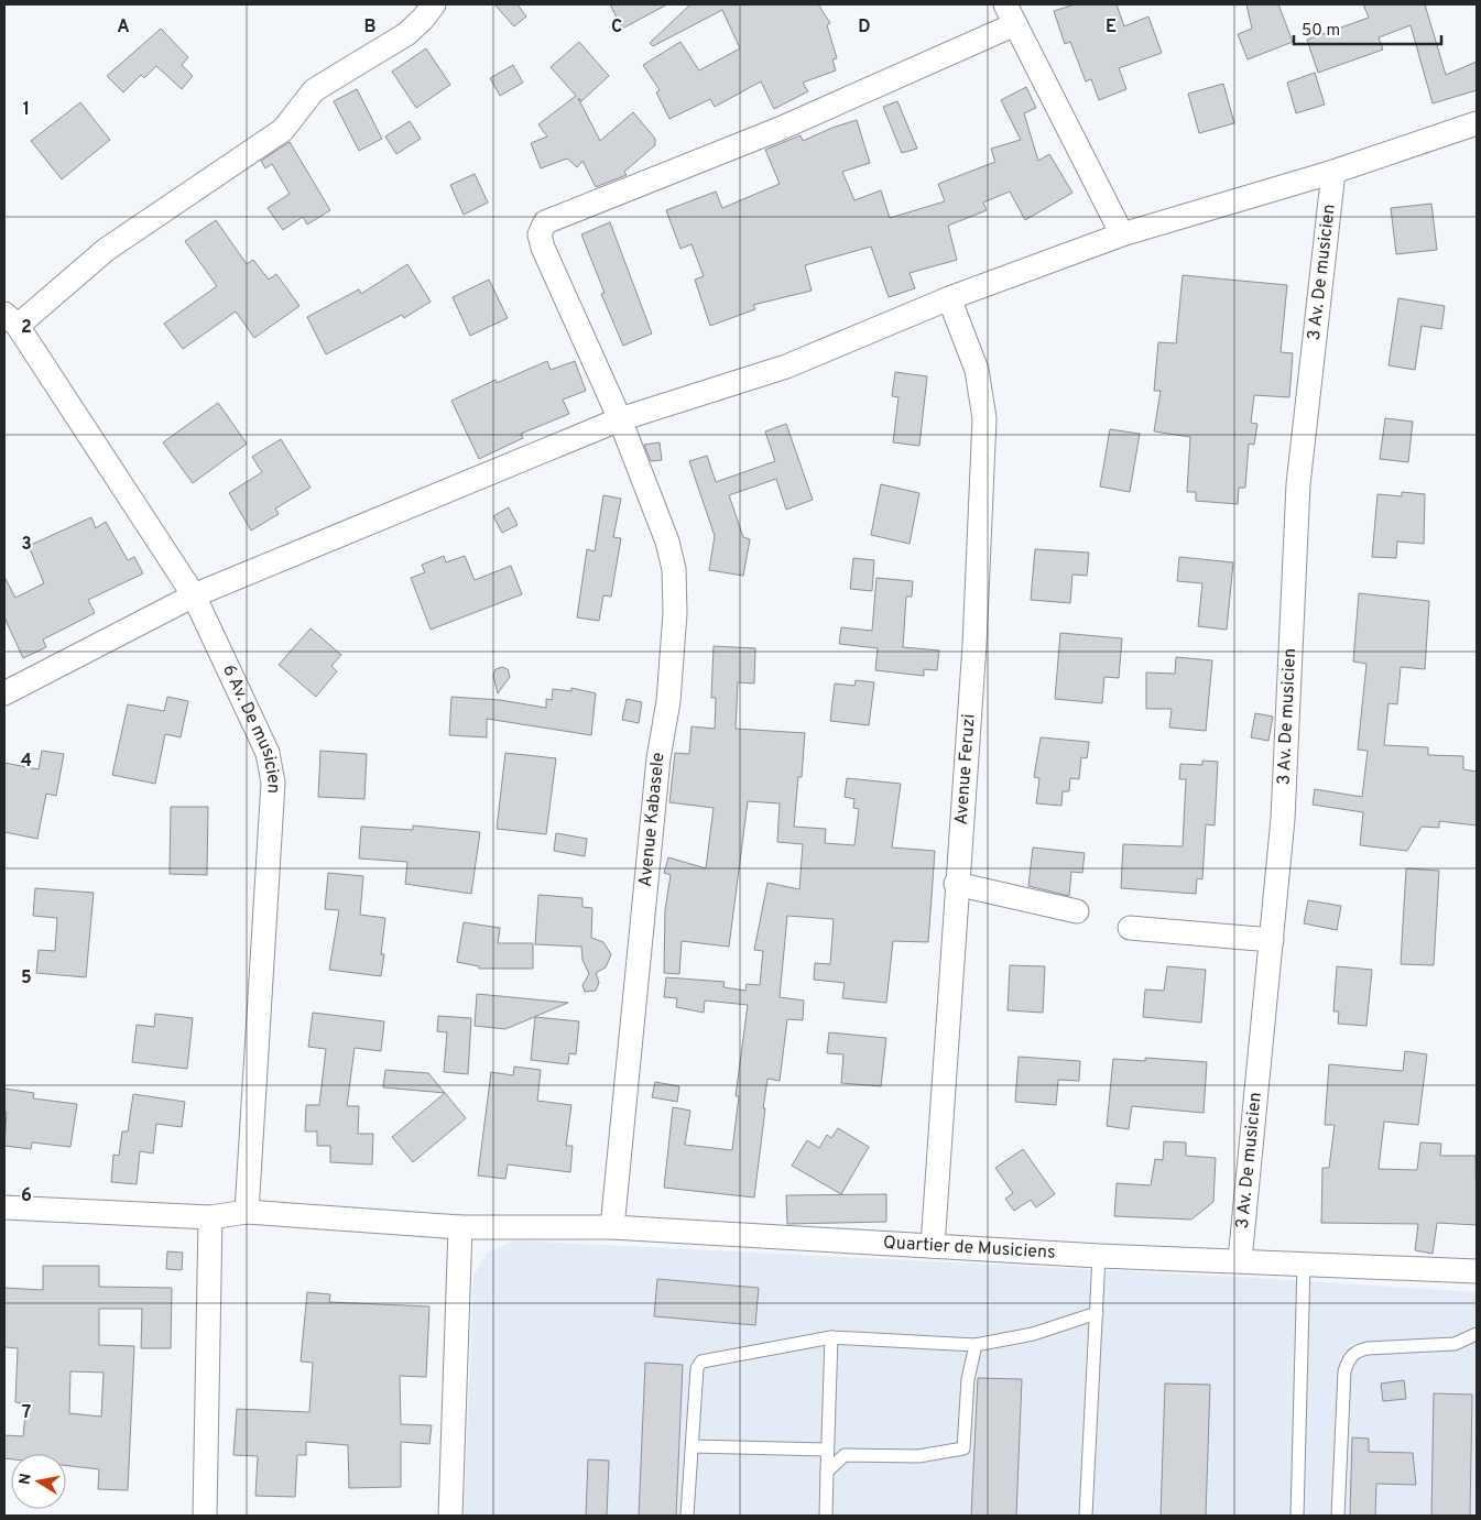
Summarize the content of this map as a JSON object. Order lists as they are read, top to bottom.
{
  "streets": {
    "street": [
      "3 Av. De musicien",
      "6 Av. De musicien",
      "Avenue Feruzi",
      "Avenue Kabasele",
      "Quartier de Musiciens"
    ]
  },
  "crossings": [
    ["3 Av. De musicien", "Quartier de Musiciens"],
    ["6 Av. De musicien", "Quartier de Musiciens"],
    ["Avenue Feruzi", "Quartier de Musiciens"],
    ["Avenue Kabasele", "Quartier de Musiciens"]
  ],
  "scale_bar": "50 m",
  "north": "left",
  "grid": {
    "columns": [
      "A",
      "B",
      "C",
      "D",
      "E"
    ],
    "rows": [
      "1",
      "2",
      "3",
      "4",
      "5",
      "6",
      "7"
    ]
  }
}
